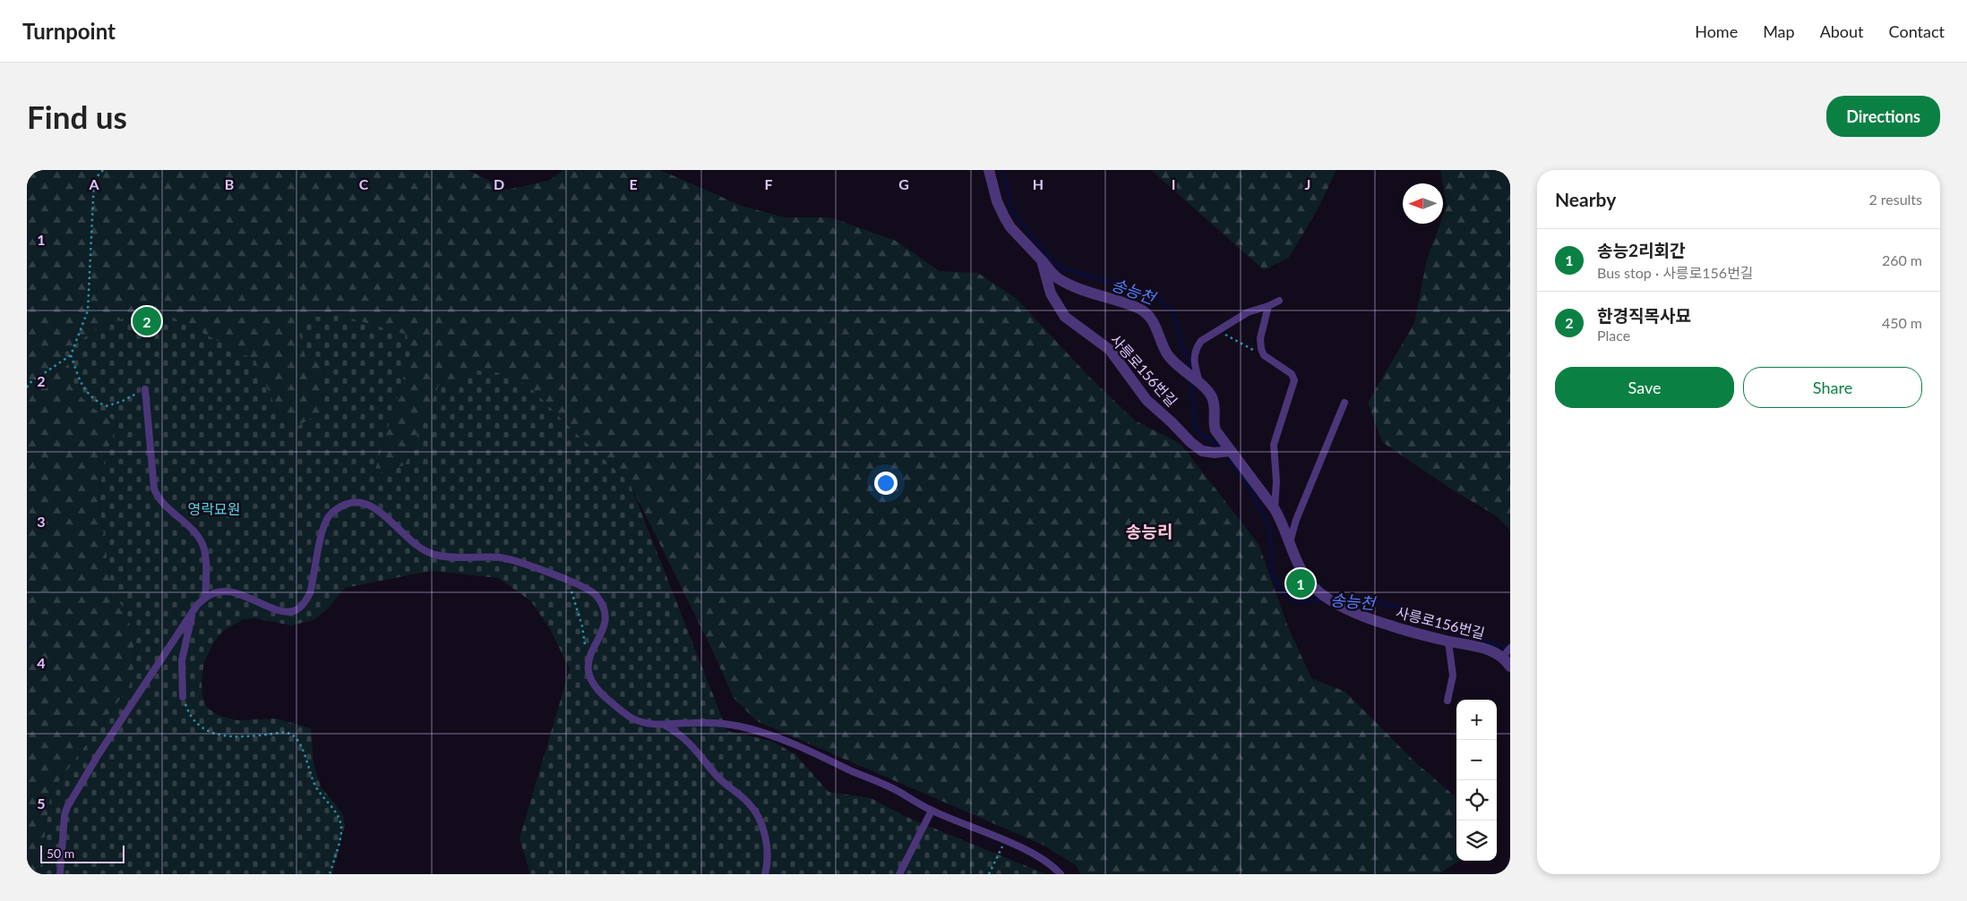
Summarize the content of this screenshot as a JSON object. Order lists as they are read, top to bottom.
{
  "streets": {
    "street": ["사릉로156번길"]
  },
  "districts": ["송능리"],
  "water": ["송능천"],
  "parks": ["영락묘원"],
  "scale_bar": "50 m",
  "north": "left",
  "page": {
    "header": "Turnpoint",
    "nav": [
      "Home",
      "Map",
      "About",
      "Contact"
    ],
    "buttons": [
      "Directions",
      ["Save", "Share"]
    ],
    "title": "Find us",
    "heading": ["Nearby", "2 results"],
    "list": [
      {
        "mark": "1",
        "name": "송능2리회간",
        "note": "Bus stop · 사릉로156번길",
        "value": "260 m"
      },
      {
        "mark": "2",
        "name": "한경직목사묘",
        "note": "Place",
        "value": "450 m"
      }
    ],
    "pins": ["2", "1"],
    "map_buttons": ["+", "−"],
    "scale": "50 m"
  },
  "grid": {
    "columns": [
      "A",
      "B",
      "C",
      "D",
      "E",
      "F",
      "G",
      "H",
      "I",
      "J"
    ],
    "rows": [
      "1",
      "2",
      "3",
      "4",
      "5"
    ]
  }
}
